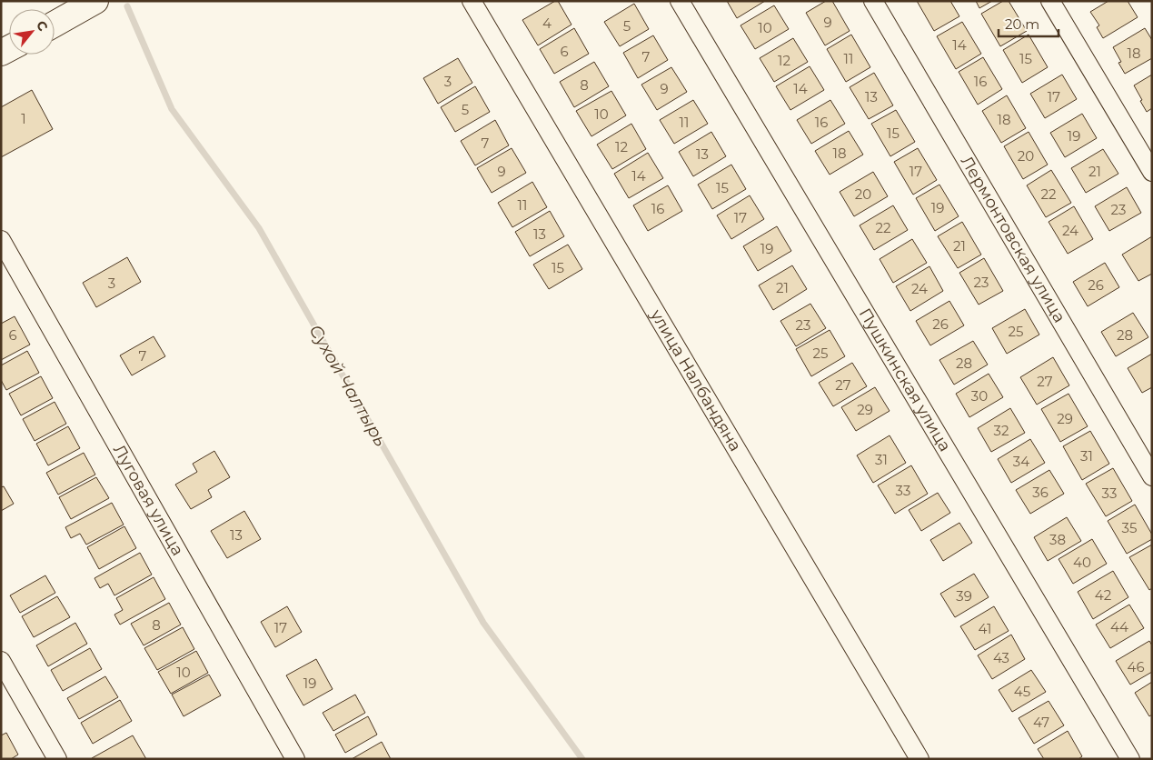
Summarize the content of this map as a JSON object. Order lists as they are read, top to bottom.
{
  "streets": {
    "street": [
      "Лермонтовская улица",
      "улица Налбандяна",
      "Пушкинская улица",
      "Луговая улица"
    ]
  },
  "water": ["Сухой Чалтырь"],
  "house_numbers": [
    "9",
    "4",
    "5",
    "10",
    "14",
    "6",
    "18",
    "7",
    "11",
    "15",
    "12",
    "3",
    "16",
    "8",
    "9",
    "14",
    "13",
    "17",
    "5",
    "10",
    "1",
    "18",
    "11",
    "16",
    "15",
    "19",
    "7",
    "12",
    "18",
    "13",
    "20",
    "9",
    "17",
    "21",
    "14",
    "15",
    "20",
    "22",
    "11",
    "19",
    "16",
    "23",
    "17",
    "22",
    "24",
    "13",
    "21",
    "19",
    "15",
    "23",
    "3",
    "26",
    "21",
    "24",
    "26",
    "23",
    "25",
    "6",
    "28",
    "25",
    "7",
    "28",
    "27",
    "27",
    "30",
    "29",
    "29",
    "32",
    "31",
    "31",
    "34",
    "33",
    "36",
    "33",
    "35",
    "13",
    "38",
    "40",
    "42",
    "39",
    "8",
    "44",
    "17",
    "41",
    "43",
    "46",
    "10",
    "19",
    "45",
    "47"
  ],
  "scale_bar": "20 m",
  "north": "top right"
}
